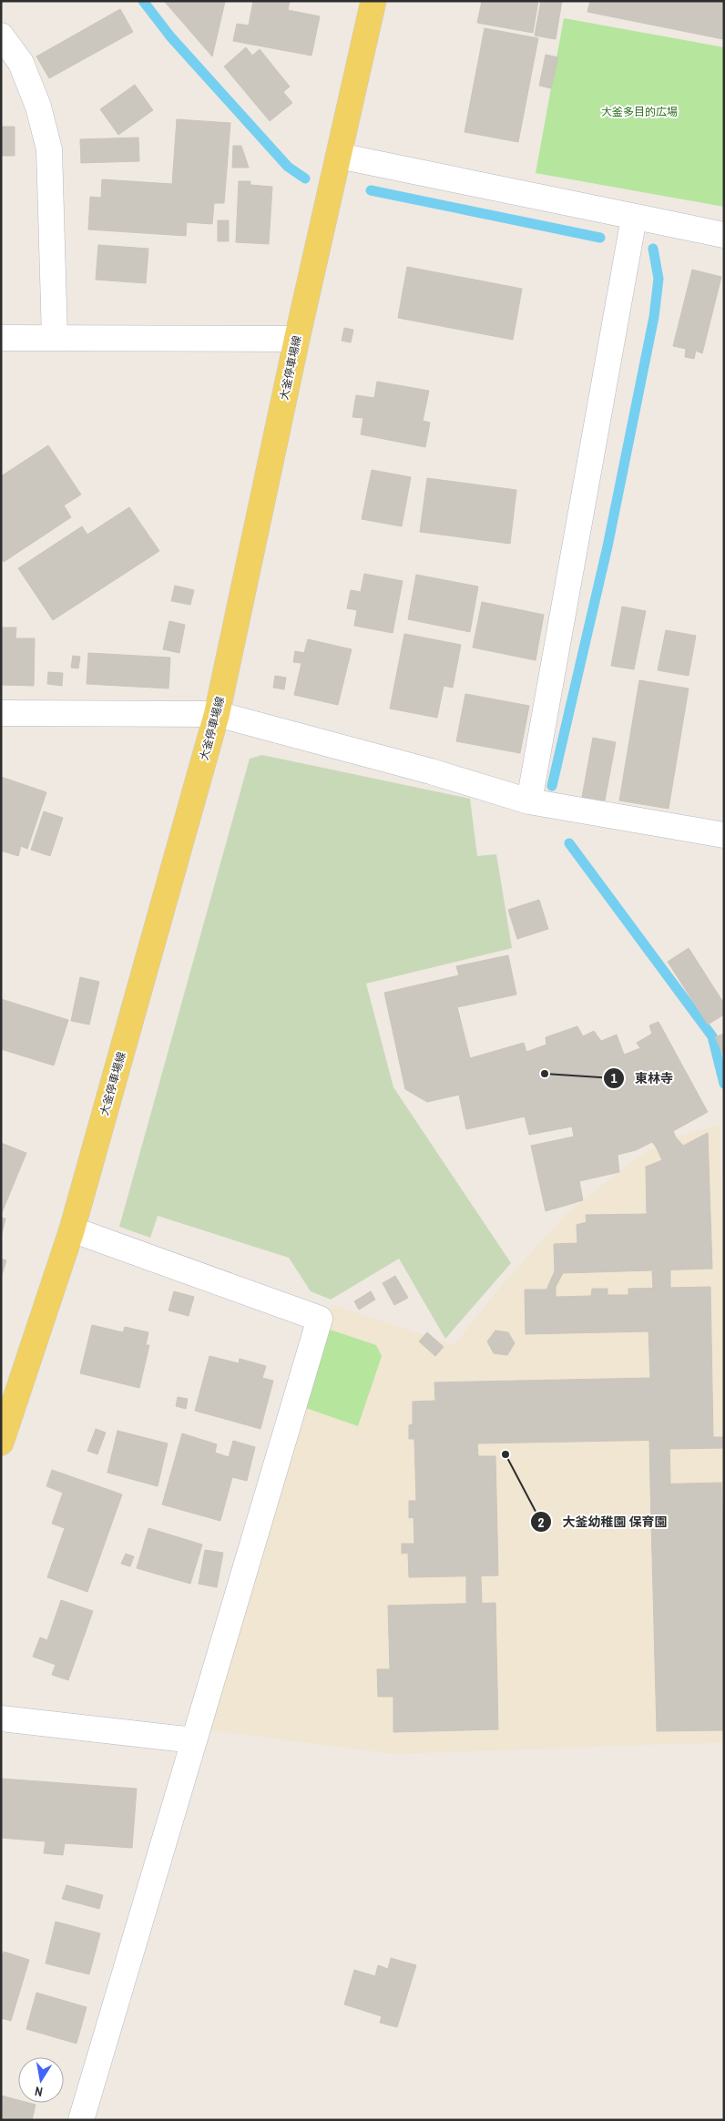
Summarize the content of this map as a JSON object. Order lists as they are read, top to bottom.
{
  "streets": {
    "main road": ["大釜停車場線"]
  },
  "parks": ["大釜多目的広場"],
  "places": ["東林寺", "大釜幼稚園 保育園"],
  "north": "bottom"
}
